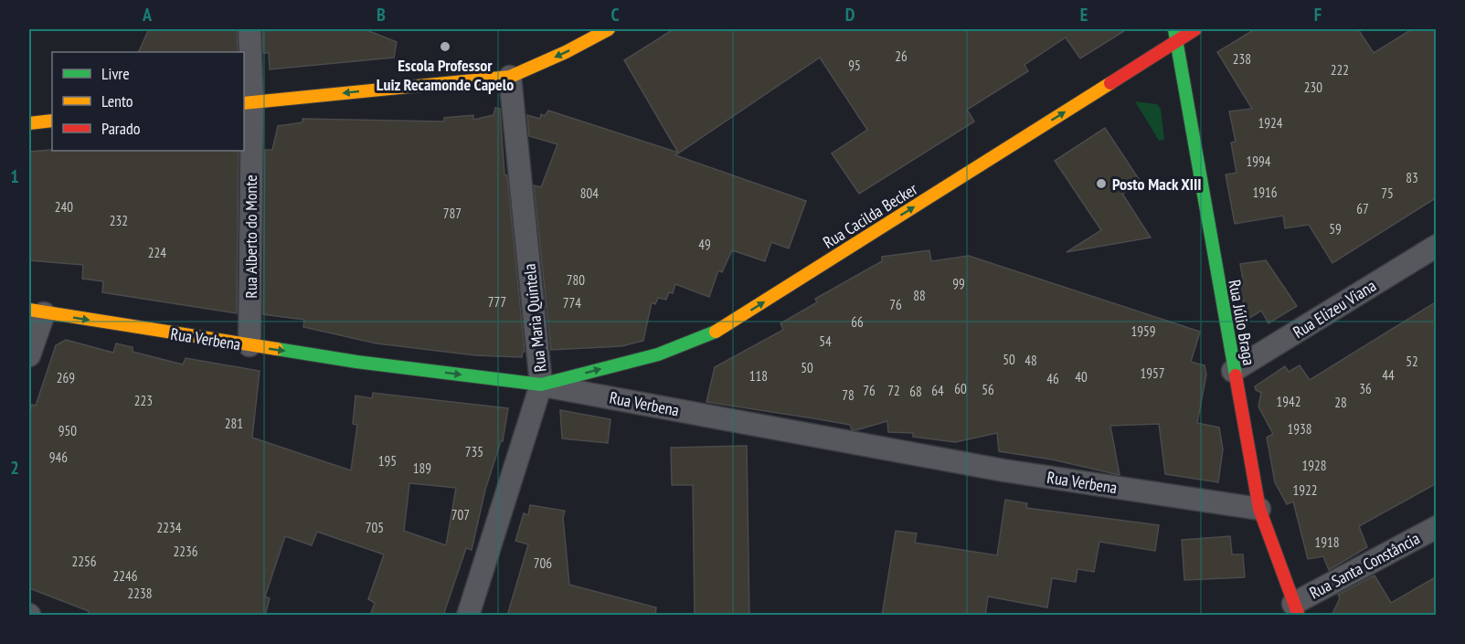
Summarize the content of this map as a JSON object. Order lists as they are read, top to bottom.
{
  "streets": {
    "main road": ["Rua Cacilda Becker", "Rua Júlio Braga", "Rua Verbena"],
    "street": [
      "Rua Alberto do Monte",
      "Rua Elizeu Viana",
      "Rua Maria Quintela",
      "Rua Santa Constância"
    ]
  },
  "crossings": [
    ["Rua Cacilda Becker", "Rua Maria Quintela"],
    ["Rua Cacilda Becker", "Rua Júlio Braga"],
    ["Rua Cacilda Becker", "Rua Verbena"],
    ["Rua Alberto do Monte", "Rua Verbena"],
    ["Rua Elizeu Viana", "Rua Júlio Braga"],
    ["Rua Maria Quintela", "Rua Verbena"],
    ["Rua Júlio Braga", "Rua Verbena"],
    ["Rua Júlio Braga", "Rua Santa Constância"]
  ],
  "one_way": ["Rua Cacilda Becker", "Rua Verbena"],
  "places": ["Escola Professor Luiz Recamonde Capelo", "Posto Mack XIII"],
  "house_numbers": [
    "26",
    "238",
    "95",
    "222",
    "230",
    "1924",
    "1994",
    "83",
    "1916",
    "804",
    "75",
    "240",
    "67",
    "787",
    "232",
    "59",
    "49",
    "224",
    "780",
    "99",
    "88",
    "777",
    "774",
    "76",
    "66",
    "1959",
    "54",
    "50",
    "48",
    "52",
    "50",
    "1957",
    "44",
    "118",
    "40",
    "269",
    "46",
    "60",
    "36",
    "56",
    "76",
    "72",
    "64",
    "68",
    "78",
    "223",
    "1942",
    "28",
    "281",
    "1938",
    "950",
    "735",
    "946",
    "195",
    "1928",
    "189",
    "1922",
    "707",
    "2234",
    "705",
    "1918",
    "2236",
    "2256",
    "706",
    "2246",
    "2238"
  ],
  "legend": ["Livre", "Lento", "Parado"],
  "grid": {
    "columns": [
      "A",
      "B",
      "C",
      "D",
      "E",
      "F"
    ],
    "rows": ["1", "2"]
  }
}
